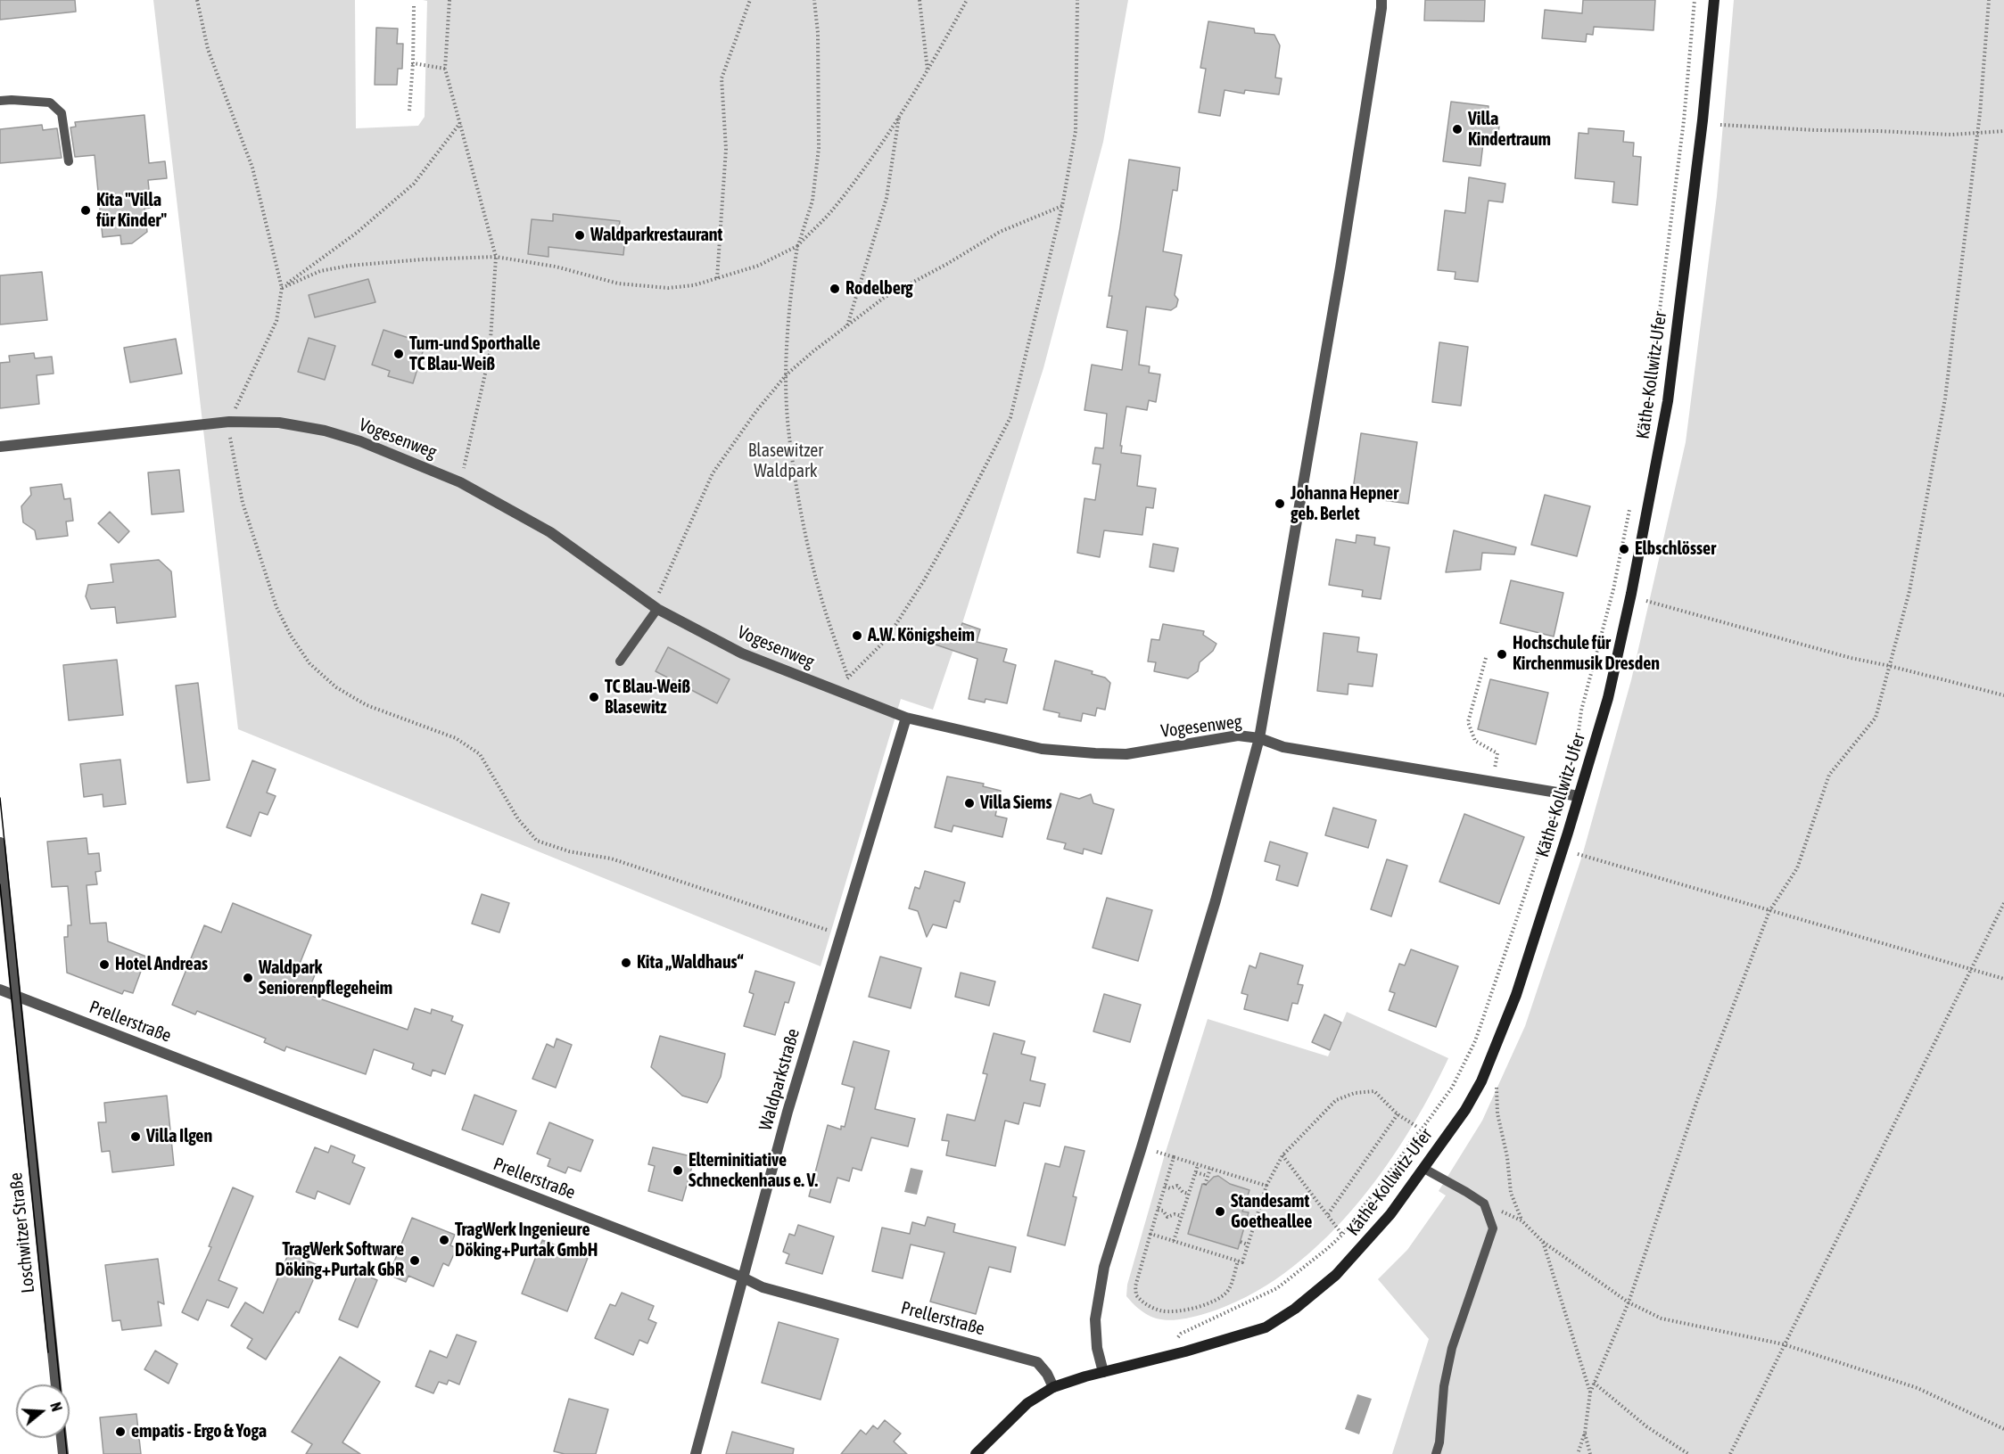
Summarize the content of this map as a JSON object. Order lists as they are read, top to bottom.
{
  "streets": {
    "main road": ["Käthe-Kollwitz-Ufer"],
    "street": [
      "Vogesenweg",
      "Prellerstraße",
      "Waldparkstraße",
      "Loschwitzer Straße"
    ]
  },
  "crossings": [
    ["Käthe-Kollwitz-Ufer", "Vogesenweg"],
    ["Käthe-Kollwitz-Ufer", "Prellerstraße"],
    ["Vogesenweg", "Waldparkstraße"],
    ["Prellerstraße", "Waldparkstraße"],
    ["Prellerstraße", "Loschwitzer Straße"]
  ],
  "parks": ["Blasewitzer Waldpark"],
  "places": [
    "Villa Kindertraum",
    "Kita \"Villa für Kinder\"",
    "Waldparkrestaurant",
    "Rodelberg",
    "Turn-und Sporthalle TC Blau-Weiß",
    "Johanna Hepner geb. Berlet",
    "Elbschlösser",
    "A.W. Königsheim",
    "Hochschule für Kirchenmusik Dresden",
    "TC Blau-Weiß Blasewitz",
    "Villa Siems",
    "Kita „Waldhaus“",
    "Hotel Andreas",
    "Waldpark Seniorenpflegeheim",
    "Villa Ilgen",
    "Elterninitiative Schneckenhaus e. V.",
    "Standesamt Goetheallee",
    "TragWerk Ingenieure Döking+Purtak GmbH",
    "TragWerk Software Döking+Purtak GbR",
    "empatis - Ergo & Yoga"
  ],
  "north": "right"
}
